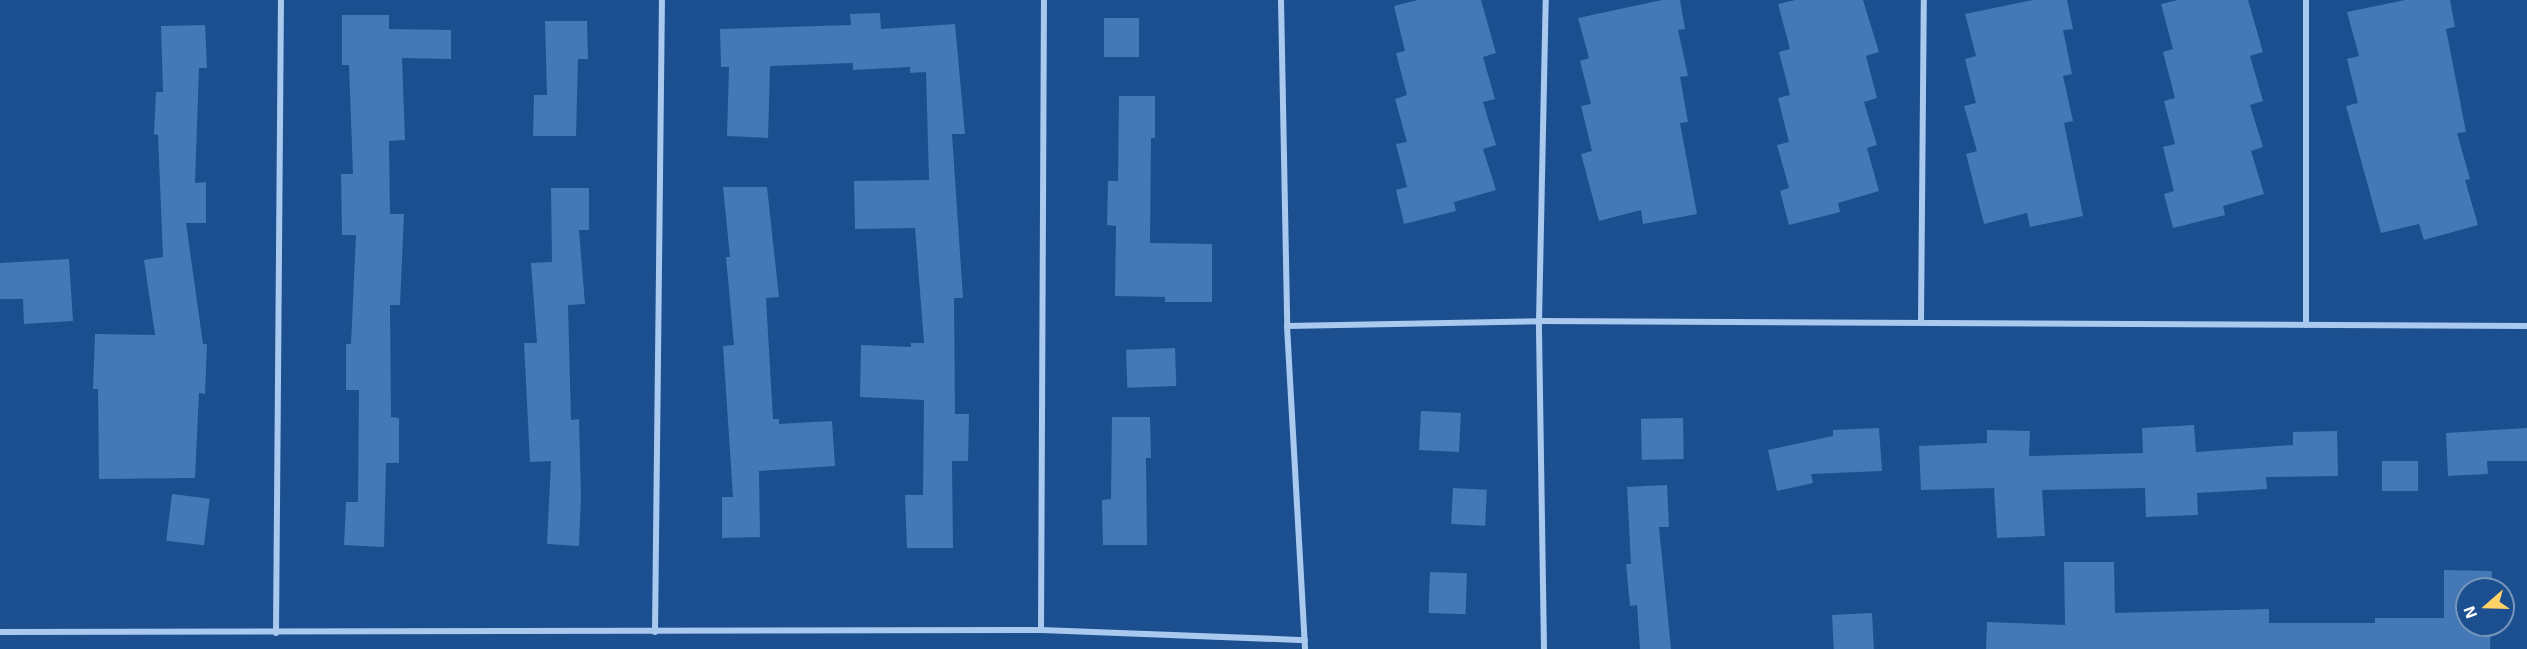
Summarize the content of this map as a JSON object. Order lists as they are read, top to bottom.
{
  "north": "left"
}
